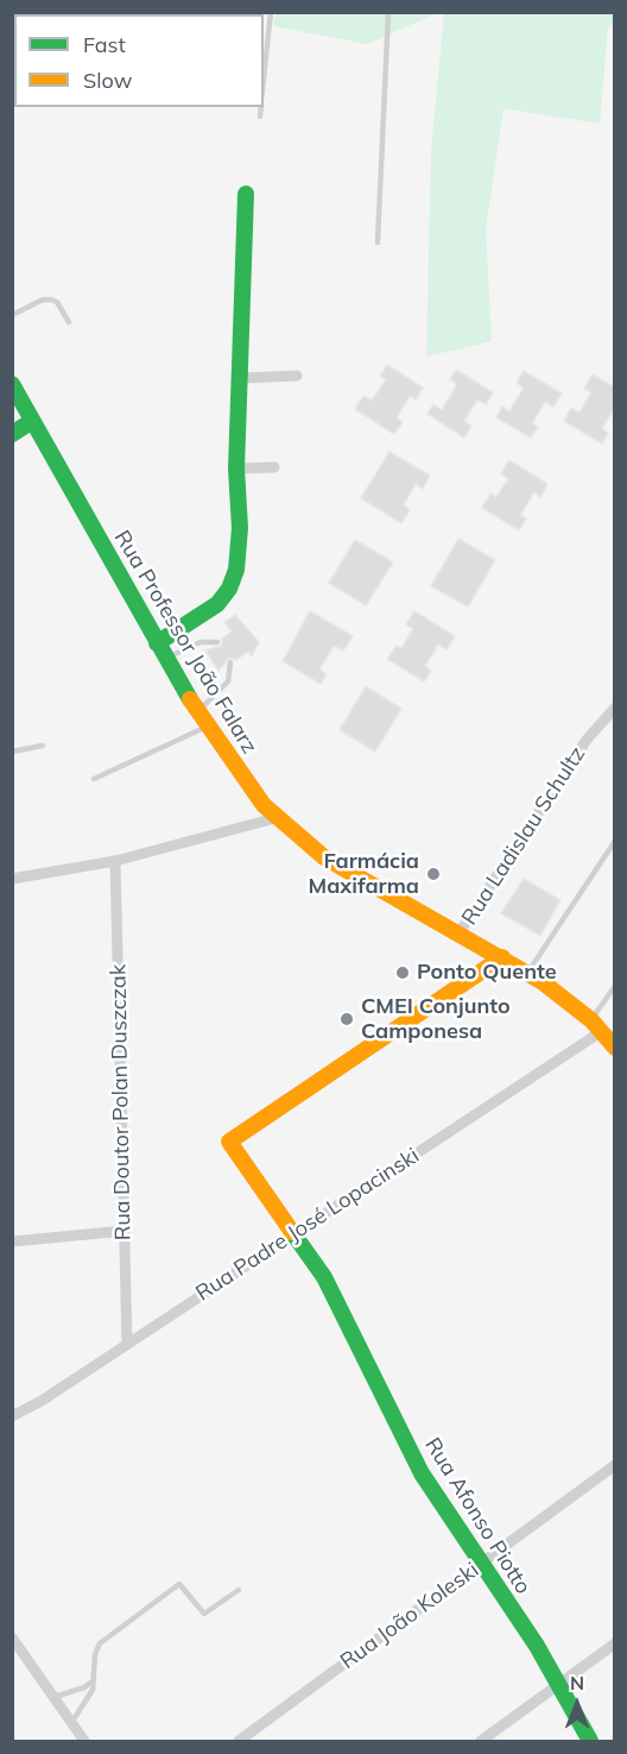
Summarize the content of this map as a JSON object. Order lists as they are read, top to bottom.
{
  "streets": {
    "street": [
      "Rua Professor João Falarz",
      "Rua Ladislau Schultz",
      "Rua Doutor Polan Duszczak",
      "Rua Padre José Lopacinski",
      "Rua Afonso Piotto",
      "Rua João Koleski"
    ]
  },
  "crossings": [
    ["Rua Professor João Falarz", "Rua Ladislau Schultz"],
    ["Rua Professor João Falarz", "Rua Padre José Lopacinski"],
    ["Rua Professor João Falarz", "Rua Afonso Piotto"],
    ["Rua Doutor Polan Duszczak", "Rua Padre José Lopacinski"],
    ["Rua Padre José Lopacinski", "Rua Afonso Piotto"],
    ["Rua Afonso Piotto", "Rua João Koleski"]
  ],
  "places": ["Farmácia Maxifarma", "Ponto Quente", "CMEI Conjunto Camponesa"],
  "legend": ["Fast", "Slow"],
  "north": "top"
}
